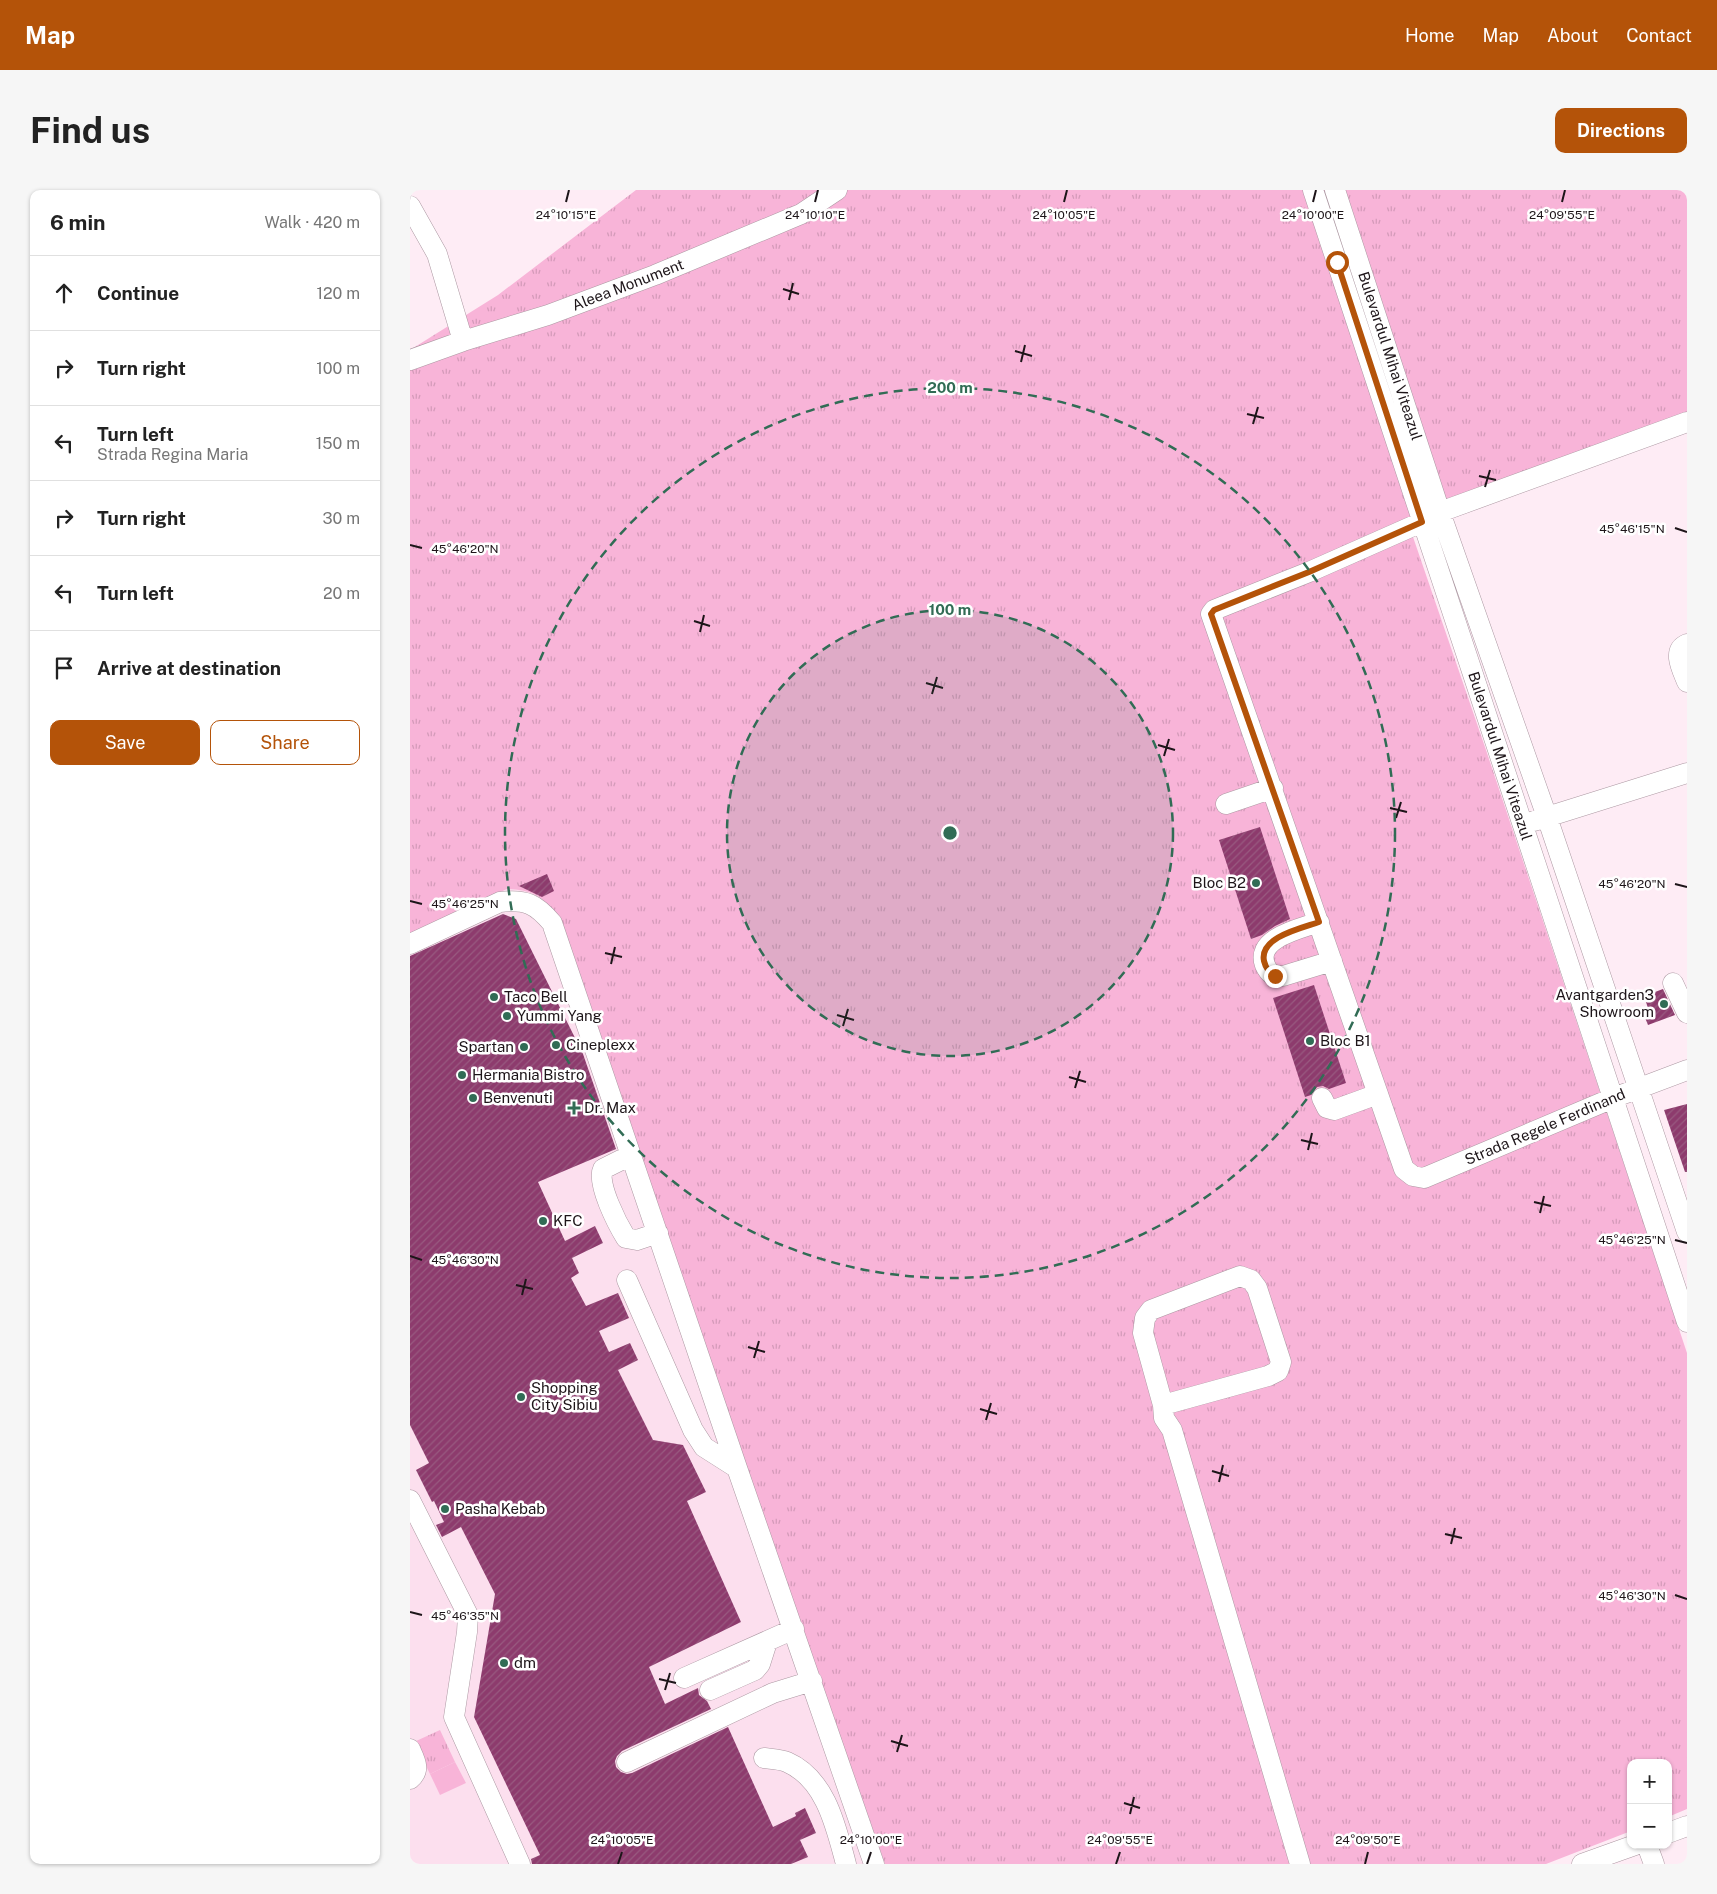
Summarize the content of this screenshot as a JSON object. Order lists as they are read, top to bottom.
{
  "streets": {
    "street": ["Aleea Monument", "Bulevardul Mihai Viteazul", "Strada Regele Ferdinand"]
  },
  "crossings": [
    ["Bulevardul Mihai Viteazul", "Strada Regele Ferdinand"]
  ],
  "places": {
    "other": [
      "Bloc B2",
      "Taco Bell",
      "Avantgarden3 Showroom",
      "Yummi Yang",
      "Bloc B1",
      "Cineplexx",
      "Spartan",
      "Hermania Bistro",
      "Benvenuti",
      "KFC",
      "Shopping City Sibiu",
      "Pasha Kebab",
      "dm"
    ],
    "health": ["Dr. Max"]
  },
  "page": {
    "header": "Map",
    "nav": [
      "Home",
      "Map",
      "About",
      "Contact"
    ],
    "buttons": [
      "Directions",
      ["Save", "Share"]
    ],
    "title": "Find us",
    "heading": ["6 min", "Walk · 420 m"],
    "list": [
      ["Continue", "120 m"],
      ["Turn right", "100 m"],
      ["Turn left", "Strada Regina Maria", "150 m"],
      ["Turn right", "30 m"],
      ["Turn left", "20 m"],
      "Arrive at destination"
    ],
    "map_buttons": ["+", "−"]
  },
  "coordinates": [
    "24°10'15\"E",
    "24°10'10\"E",
    "24°10'05\"E",
    "24°10'00\"E",
    "24°09'55\"E",
    "45°46'15\"N",
    "45°46'20\"N",
    "45°46'25\"N",
    "45°46'30\"N",
    "45°46'35\"N",
    "24°09'50\"E"
  ],
  "rings": ["200 m", "100 m"]
}
